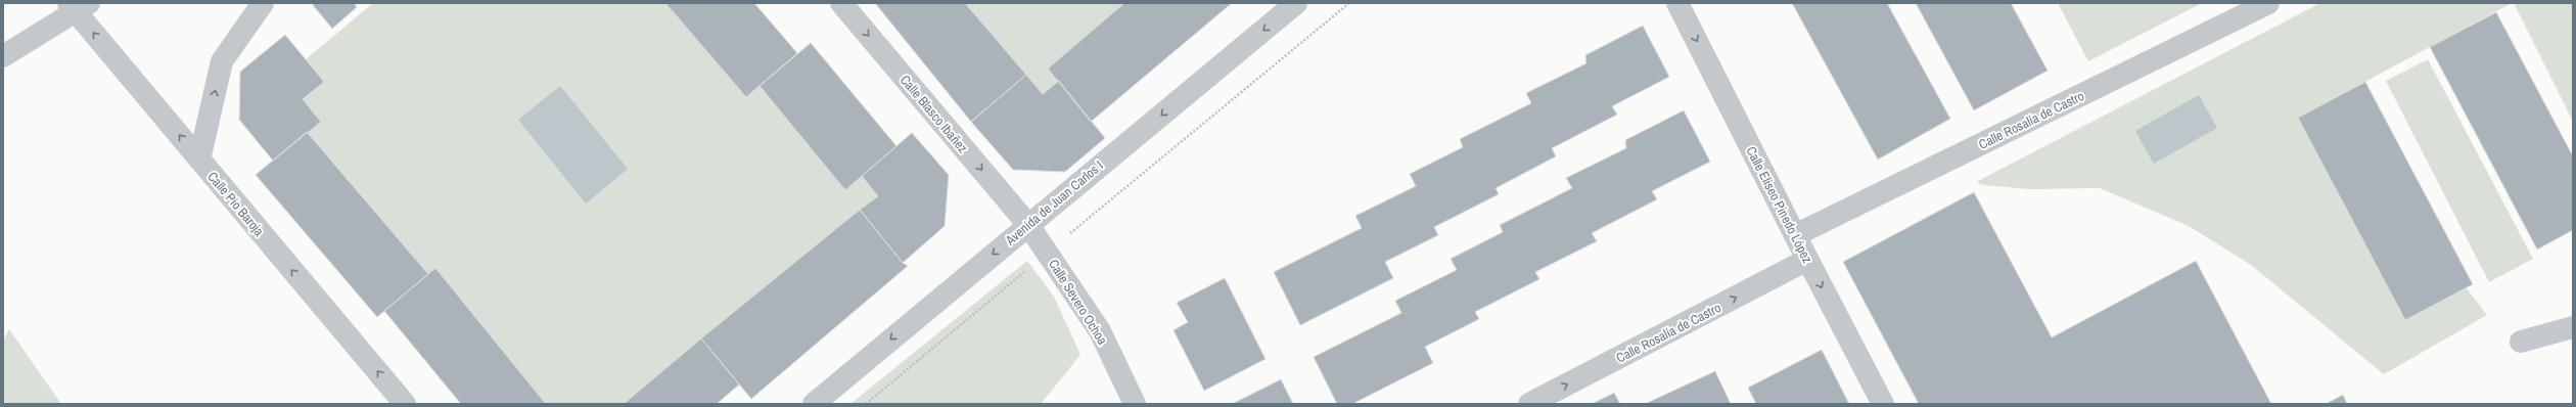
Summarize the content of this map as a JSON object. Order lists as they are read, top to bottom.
{
  "streets": {
    "street": [
      "Calle Blasco Ibañez",
      "Calle Rosalía de Castro",
      "Avenida de Juan Carlos I",
      "Calle Pío Baroja",
      "Calle Eliseo Pinedo López",
      "Calle Severo Ochoa"
    ]
  },
  "crossings": [
    ["Calle Blasco Ibañez", "Avenida de Juan Carlos I"],
    ["Calle Blasco Ibañez", "Calle Severo Ochoa"],
    ["Calle Rosalía de Castro", "Calle Eliseo Pinedo López"],
    ["Avenida de Juan Carlos I", "Calle Severo Ochoa"]
  ],
  "one_way": [
    "Calle Blasco Ibañez",
    "Calle Rosalía de Castro",
    "Avenida de Juan Carlos I",
    "Calle Pío Baroja",
    "Calle Eliseo Pinedo López"
  ]
}
